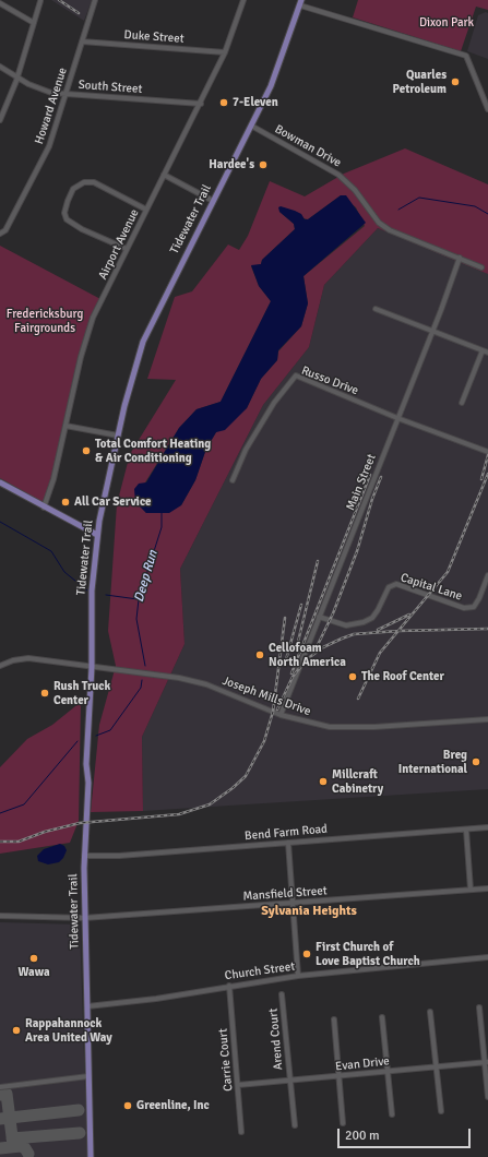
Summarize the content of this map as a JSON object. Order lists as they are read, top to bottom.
{
  "streets": {
    "main road": ["Tidewater Trail"],
    "street": [
      "Duke Street",
      "South Street",
      "Howard Avenue",
      "Bowman Drive",
      "Airport Avenue",
      "Russo Drive",
      "Main Street",
      "Capital Lane",
      "Joseph Mills Drive",
      "Bend Farm Road",
      "Mansfield Street",
      "Church Street",
      "Arend Court",
      "Carrie Court",
      "Evan Drive"
    ]
  },
  "crossings": [
    ["Duke Street", "Howard Avenue"],
    ["Duke Street", "Airport Avenue"],
    ["South Street", "Howard Avenue"],
    ["South Street", "Airport Avenue"],
    ["Bowman Drive", "Tidewater Trail"],
    ["Bowman Drive", "Main Street"],
    ["Tidewater Trail", "Joseph Mills Drive"],
    ["Tidewater Trail", "Bend Farm Road"],
    ["Tidewater Trail", "Mansfield Street"],
    ["Tidewater Trail", "Church Street"],
    ["Russo Drive", "Main Street"],
    ["Main Street", "Capital Lane"],
    ["Main Street", "Joseph Mills Drive"],
    ["Church Street", "Carrie Court"],
    ["Arend Court", "Evan Drive"],
    ["Carrie Court", "Evan Drive"]
  ],
  "districts": ["Sylvania Heights"],
  "water": ["Deep Run"],
  "parks": ["Dixon Park", "Fredericksburg Fairgrounds"],
  "places": [
    "Quarles Petroleum",
    "7-Eleven",
    "Hardee's",
    "Total Comfort Heating & Air Conditioning",
    "All Car Service",
    "Cellofoam North America",
    "The Roof Center",
    "Rush Truck Center",
    "Breg International",
    "Millcraft Cabinetry",
    "First Church of Love Baptist Church",
    "Wawa",
    "Rappahannock Area United Way",
    "Greenline, Inc"
  ],
  "scale_bar": "200 m"
}
